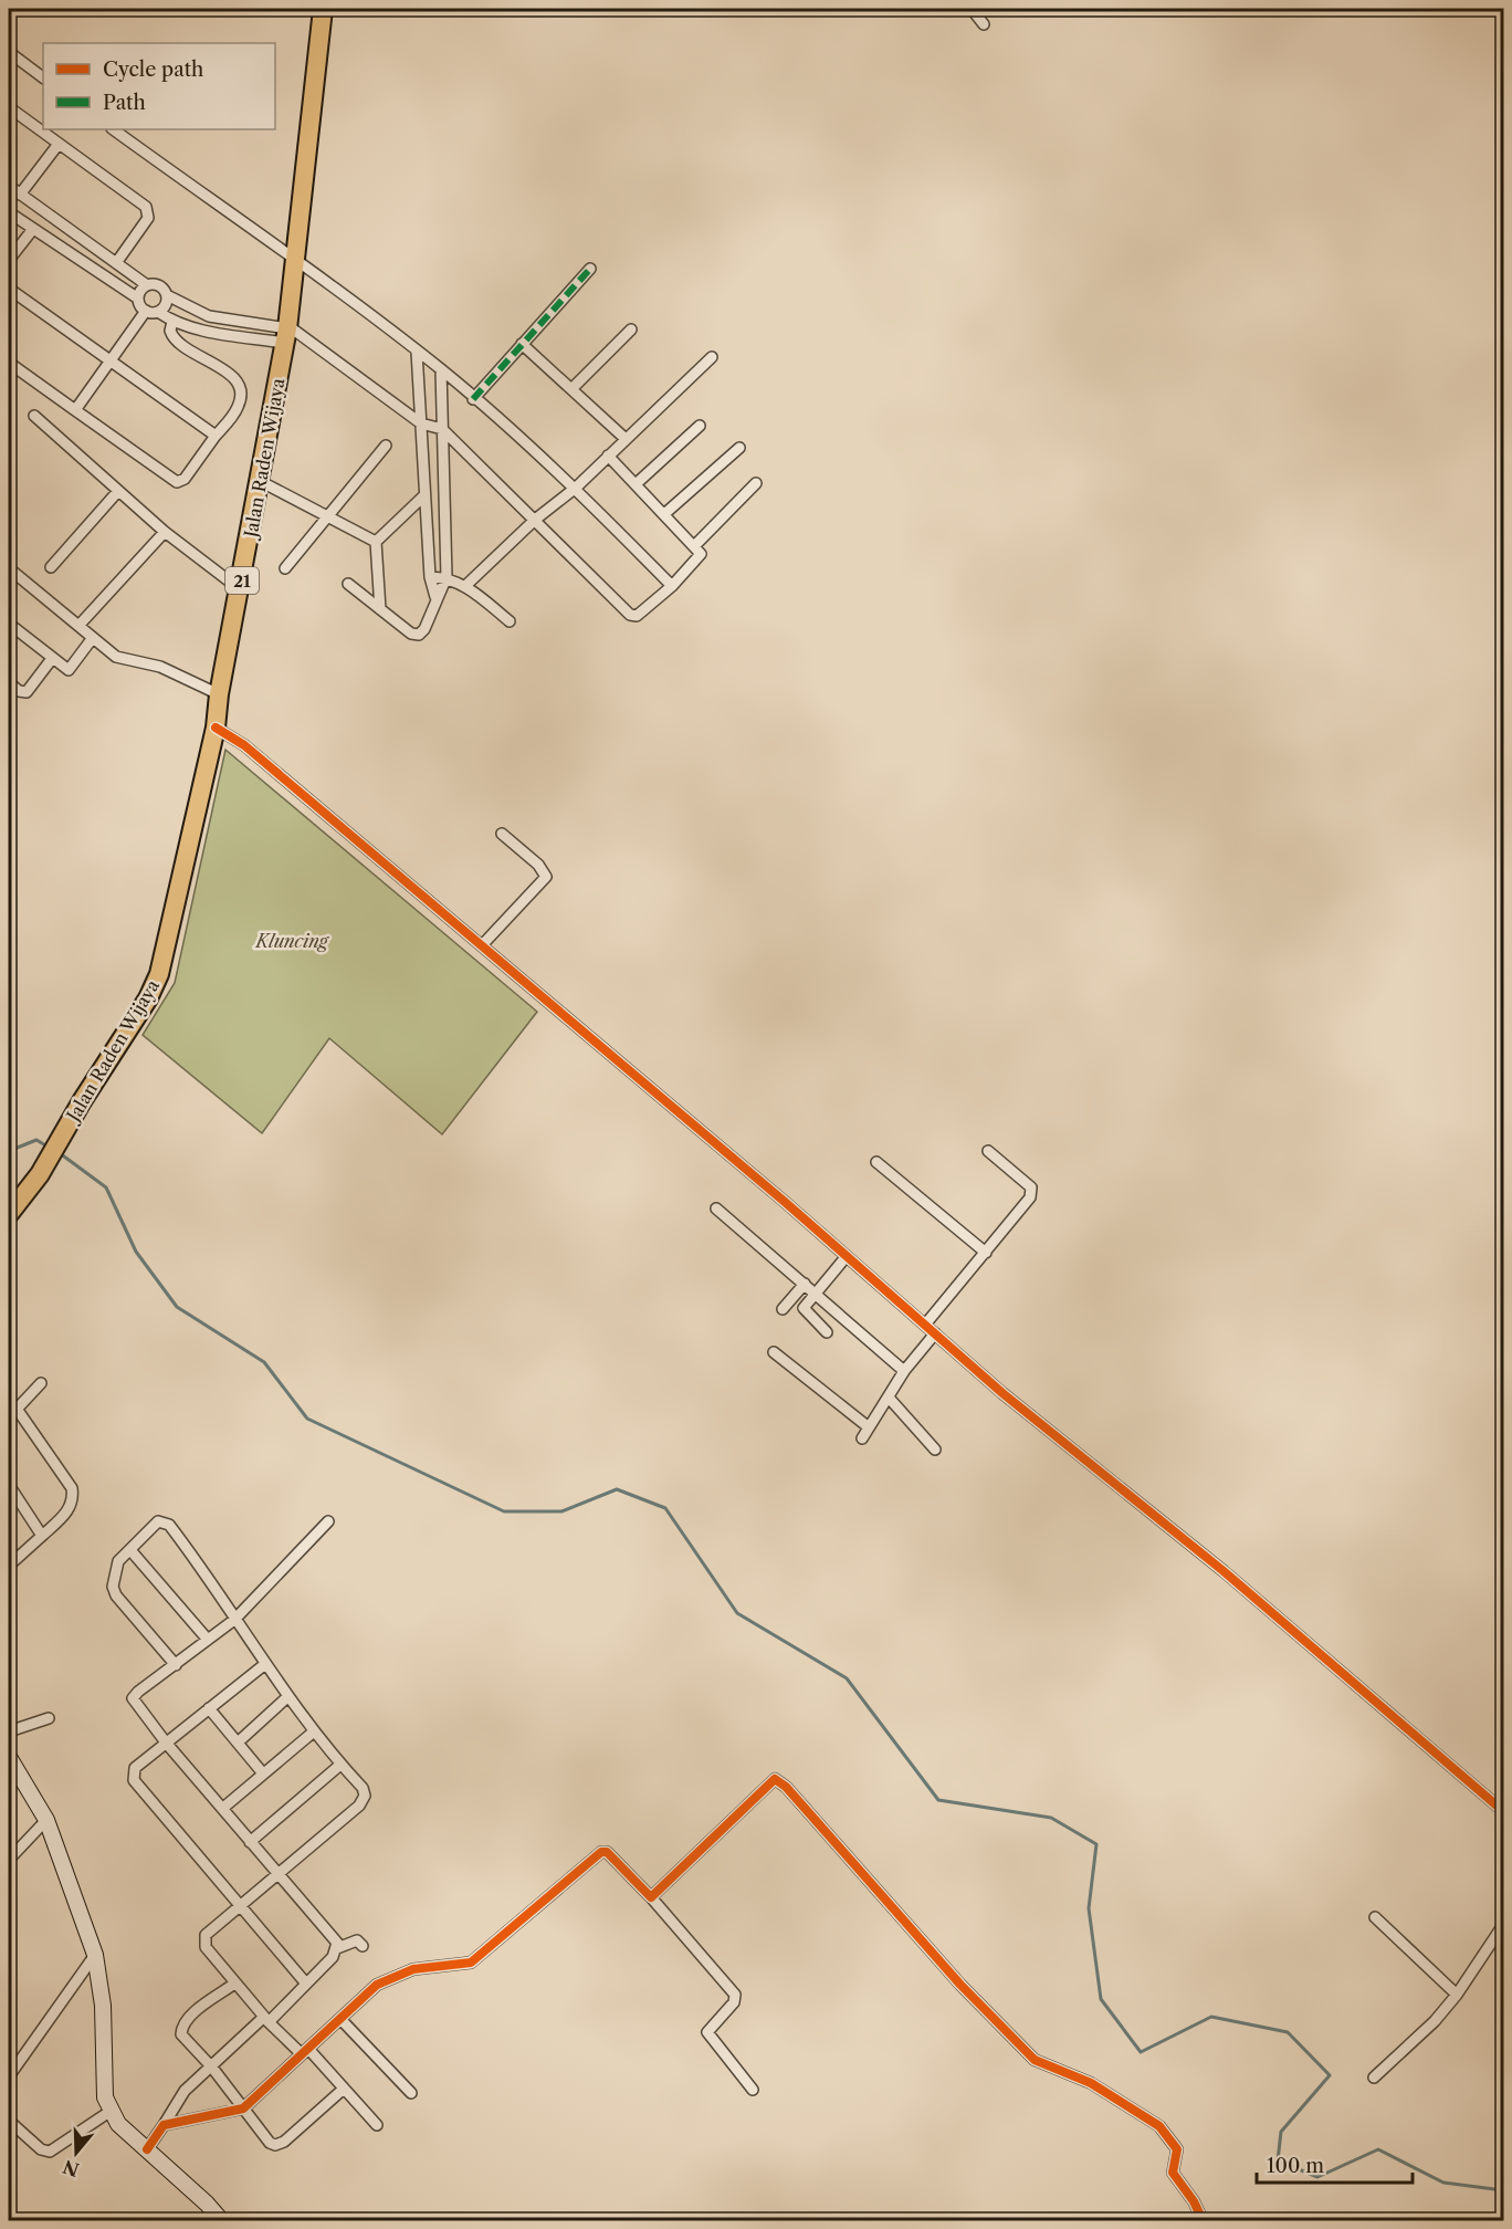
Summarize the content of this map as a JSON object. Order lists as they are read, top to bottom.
{
  "streets": {
    "highway": ["Jalan Raden Wijaya", "21"]
  },
  "parks": ["Kluncing"],
  "legend": ["Cycle path", "Path"],
  "scale_bar": "100 m",
  "north": "bottom"
}
